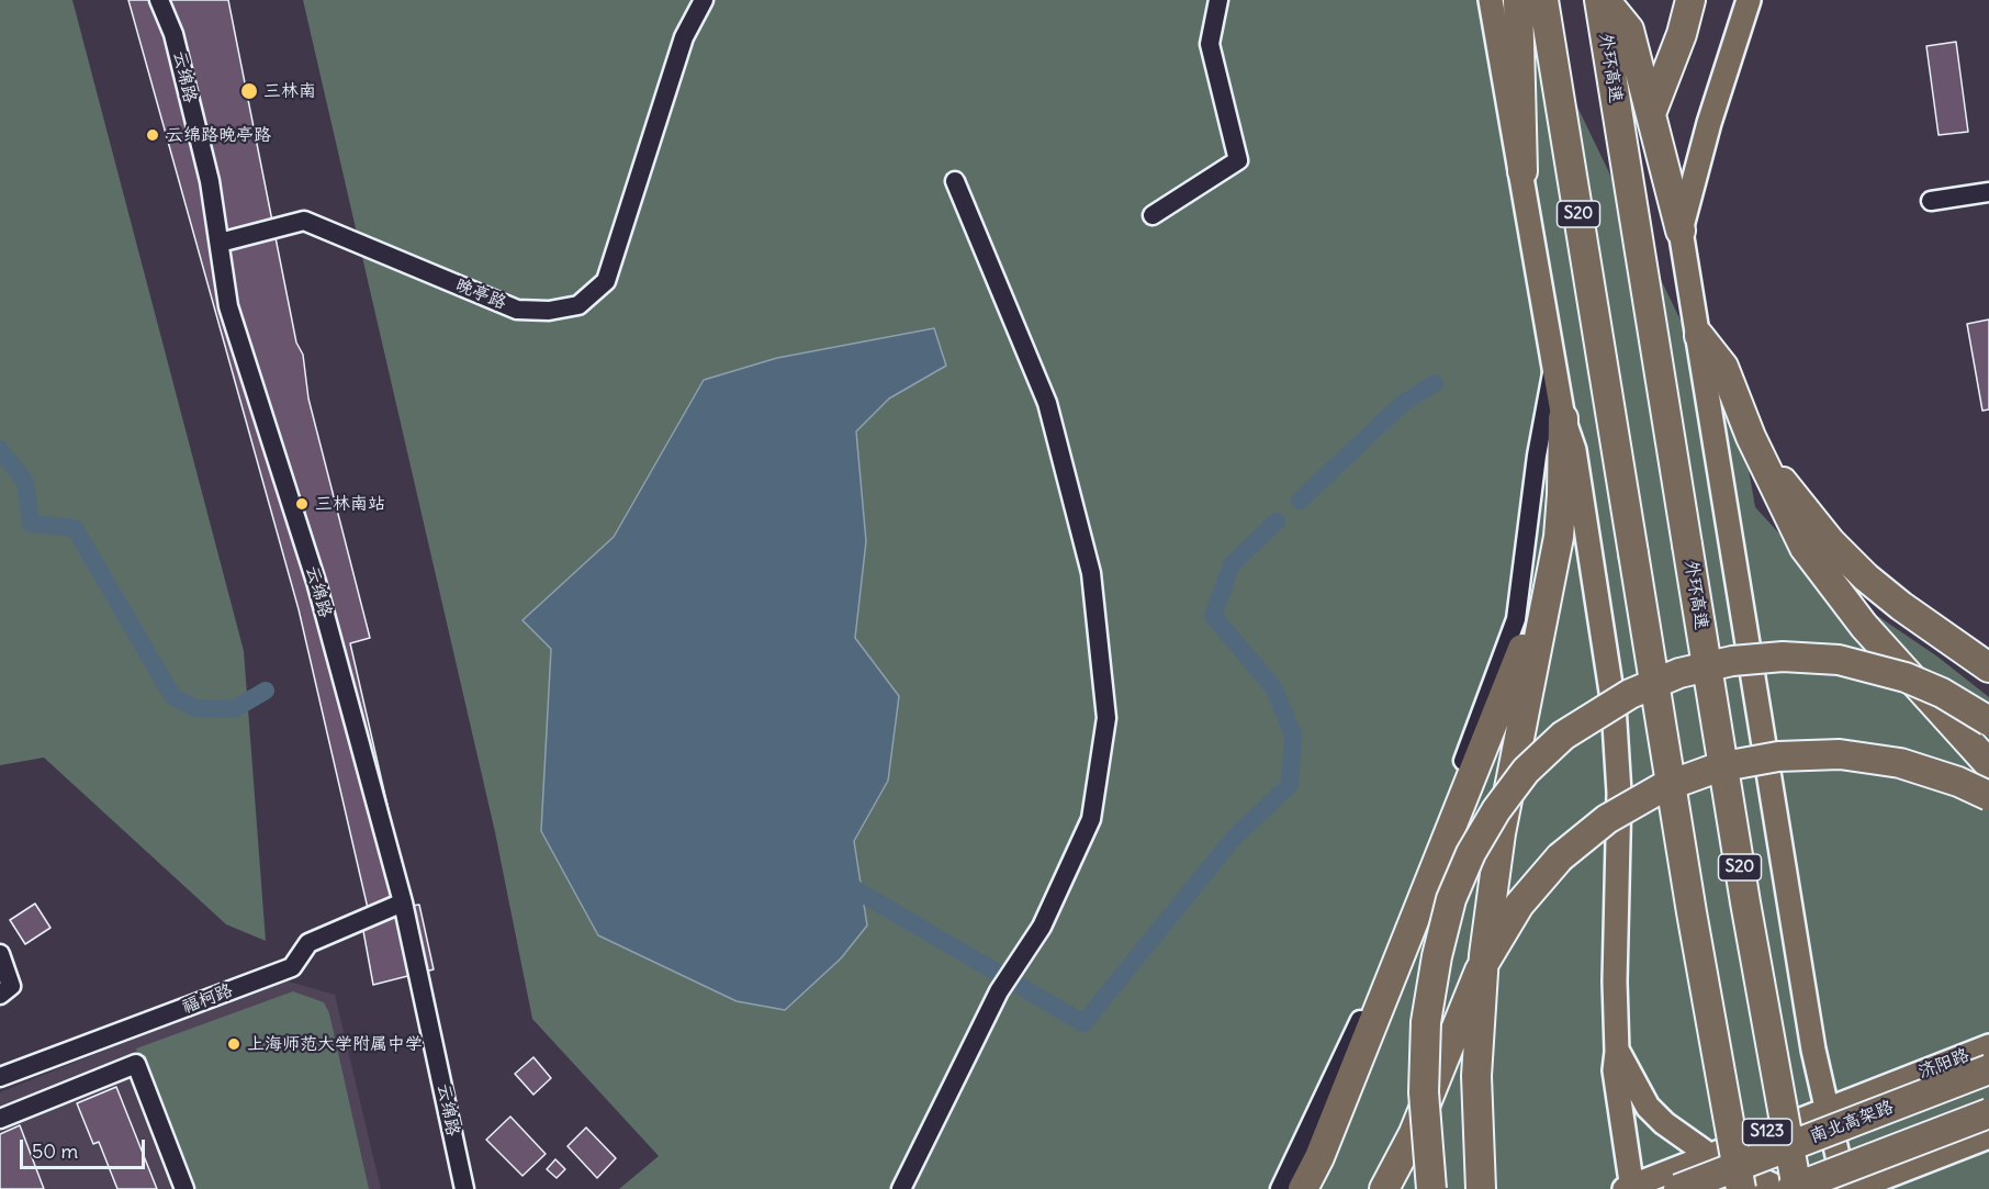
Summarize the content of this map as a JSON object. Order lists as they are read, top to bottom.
{
  "streets": {
    "highway": ["外环高速", "S20", "南北高架路"],
    "main road": ["济阳路", "S123"],
    "street": ["云绵路", "晚亭路", "福柯路"]
  },
  "crossings": [
    ["云绵路", "晚亭路"],
    ["云绵路", "福柯路"],
    ["济阳路", "S123"]
  ],
  "places": [
    "三林南",
    "云绵路晚亭路",
    "三林南站",
    "上海师范大学附属中学"
  ],
  "scale_bar": "50 m"
}
